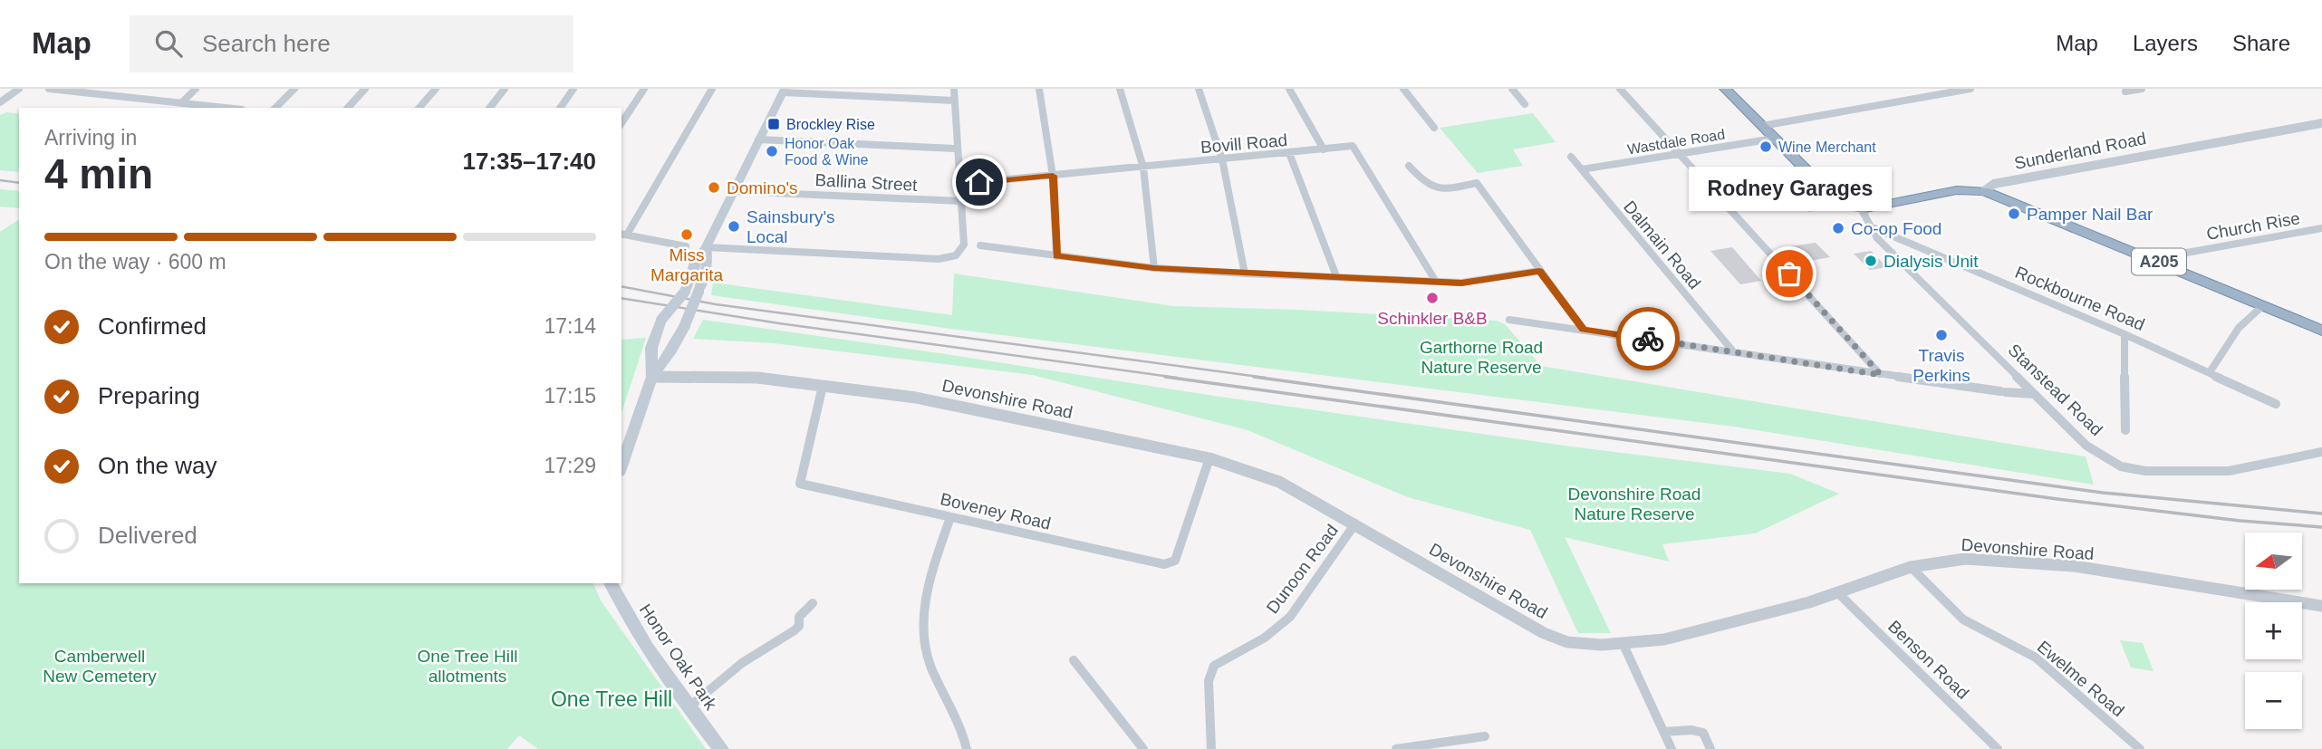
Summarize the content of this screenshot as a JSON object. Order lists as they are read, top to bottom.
{
  "streets": {
    "highway": ["Sunderland Road", "A205"],
    "main road": ["Honor Oak Park"],
    "street": [
      "Wastdale Road",
      "Bovill Road",
      "Ballina Street",
      "Church Rise",
      "Dalmain Road",
      "Rockbourne Road",
      "Stanstead Road",
      "Devonshire Road",
      "Boveney Road",
      "Dunoon Road",
      "Benson Road",
      "Ewelme Road"
    ]
  },
  "crossings": [
    ["Wastdale Road", "Sunderland Road"],
    ["Wastdale Road", "Dalmain Road"],
    ["Wastdale Road", "A205"],
    ["Sunderland Road", "A205"],
    ["Sunderland Road", "Stanstead Road"],
    ["Church Rise", "A205"],
    ["Rockbourne Road", "Stanstead Road"],
    ["Devonshire Road", "Boveney Road"],
    ["Devonshire Road", "Dunoon Road"],
    ["Devonshire Road", "Benson Road"],
    ["Devonshire Road", "Ewelme Road"]
  ],
  "parks": [
    "Garthorne Road Nature Reserve",
    "Devonshire Road Nature Reserve",
    "Camberwell New Cemetery",
    "One Tree Hill allotments",
    "One Tree Hill"
  ],
  "places": {
    "transit": ["Brockley Rise"],
    "other": [
      "Wine Merchant",
      "Honor Oak Food & Wine",
      "Domino's",
      "Pamper Nail Bar",
      "Sainsbury's Local",
      "Co-op Food",
      "Miss Margarita",
      "Dialysis Unit",
      "Rodney Garages",
      "Schinkler B&B",
      "Travis Perkins"
    ]
  },
  "north": "left",
  "page": {
    "header": "Map",
    "search": "Search here",
    "nav": ["Map", "Layers", "Share"],
    "heading": ["4 min", "Arriving in", "17:35–17:40"],
    "bubble": "Rodney Garages",
    "bar": "On the way · 600 m",
    "list": [
      ["Confirmed", "17:14"],
      ["Preparing", "17:15"],
      ["On the way", "17:29"],
      "Delivered"
    ],
    "map_buttons": ["+", "−"]
  }
}
